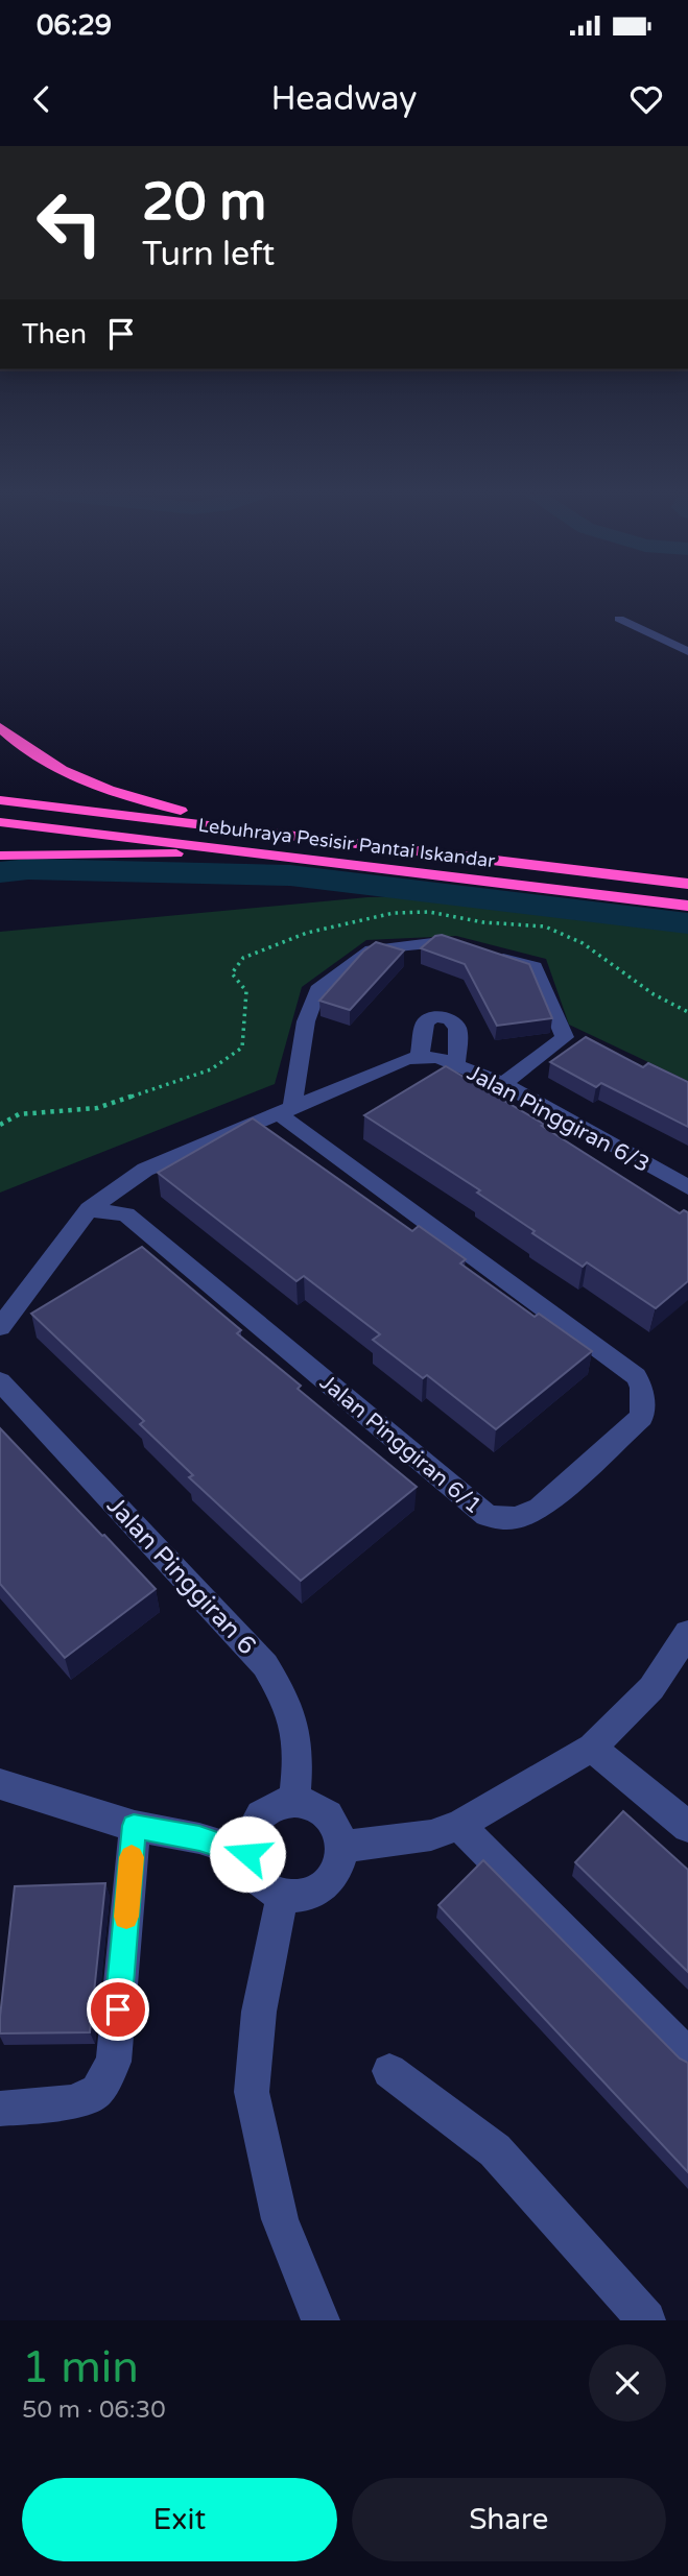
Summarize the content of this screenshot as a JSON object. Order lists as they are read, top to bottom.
{
  "streets": {
    "highway": ["Lebuhraya Pesisir Pantai Iskandar"],
    "street": ["Jalan Pinggiran 6/3", "Jalan Pinggiran 6/1", "Jalan Pinggiran 6"]
  },
  "page": {
    "status": "06:29",
    "header": "Headway",
    "turn": ["20 m", "Turn left"],
    "then": "Then",
    "heading": ["1 min", "50 m · 06:30"],
    "buttons": ["Exit", "Share"]
  }
}
